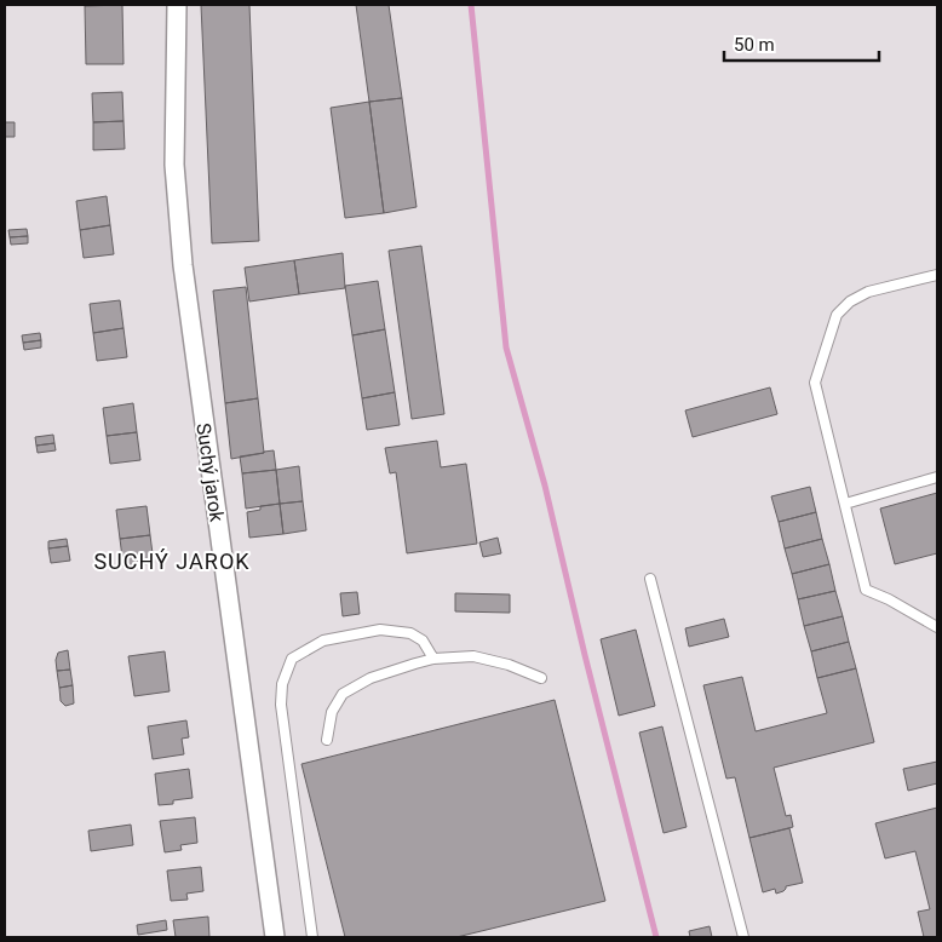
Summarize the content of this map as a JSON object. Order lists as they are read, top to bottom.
{
  "streets": {
    "street": ["Suchý jarok"]
  },
  "districts": ["SUCHÝ JAROK"],
  "scale_bar": "50 m"
}
